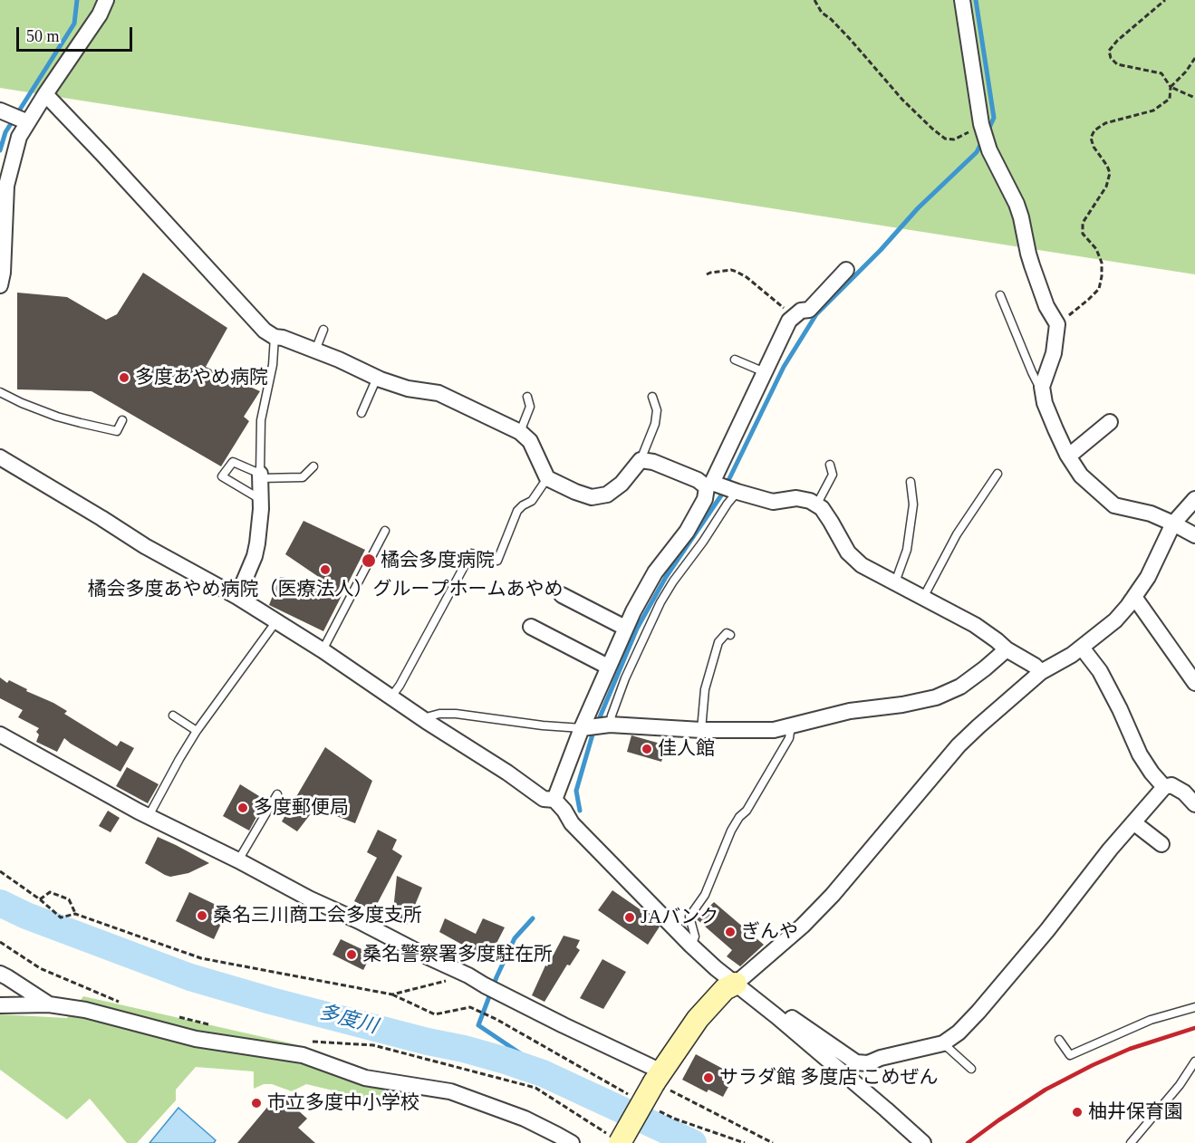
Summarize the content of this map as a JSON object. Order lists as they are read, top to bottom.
{
  "water": ["多度川"],
  "places": [
    "多度あやめ病院",
    "橘会多度病院",
    "橘会多度あやめ病院（医療法人）グループホームあやめ",
    "佳人館",
    "多度郵便局",
    "桑名三川商工会多度支所",
    "JAバンク",
    "ぎんや",
    "桑名警察署多度駐在所",
    "サラダ館 多度店 こめぜん",
    "市立多度中小学校",
    "柚井保育園"
  ],
  "scale_bar": "50 m"
}
